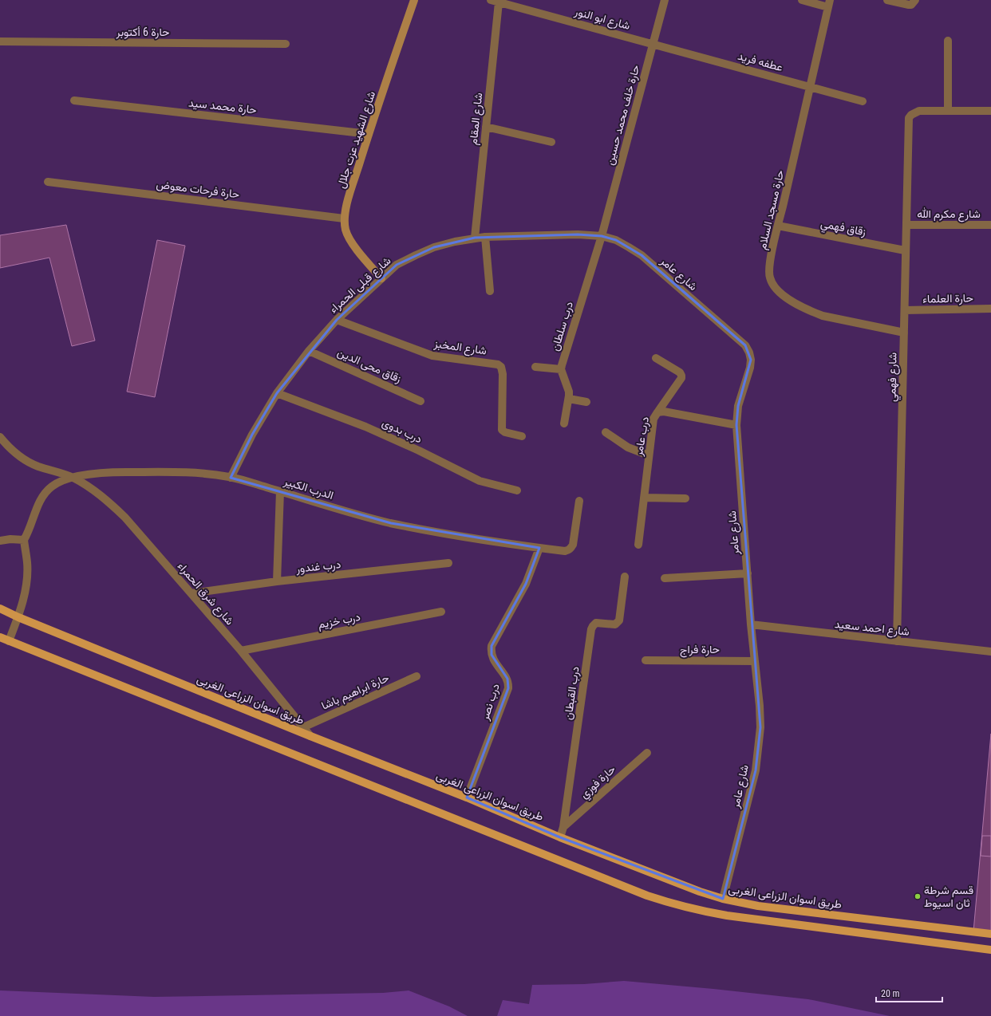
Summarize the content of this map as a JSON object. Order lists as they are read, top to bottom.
{
  "streets": {
    "main road": ["طريق اسوان الزراعى الغربى"],
    "street": [
      "شارع ابو النور",
      "حارة 6 أكتوبر",
      "عطفه فريد",
      "حارة محمد سيد",
      "حارة خلف محمد حسين",
      "شارع المقام",
      "شارع الشهيد عزت جلال",
      "حارة فرحات معوض",
      "حارة مسجد السلام",
      "شارع مكرم الله",
      "زقاق فهمي",
      "شارع عامر",
      "شارع قبلى الحمراء",
      "حارة العلماء",
      "درب سلطان",
      "شارع المخبز",
      "زقاق محى الدين",
      "شارع فهمي",
      "درب بدوى",
      "درب عامر",
      "الدرب الكبير",
      "درب غندور",
      "شارع شرق الحمراء",
      "درب خزيم",
      "شارع احمد سعيد",
      "حارة فراج",
      "حارة ابراهيم باشا",
      "درب القبطان",
      "درب نصر",
      "حارة فوزي"
    ]
  },
  "crossings": [
    ["شارع ابو النور", "عطفه فريد"],
    ["شارع ابو النور", "حارة خلف محمد حسين"],
    ["شارع ابو النور", "شارع المقام"],
    ["عطفه فريد", "حارة خلف محمد حسين"],
    ["عطفه فريد", "حارة مسجد السلام"],
    ["حارة محمد سيد", "شارع الشهيد عزت جلال"],
    ["حارة خلف محمد حسين", "شارع عامر"],
    ["حارة خلف محمد حسين", "شارع قبلى الحمراء"],
    ["حارة خلف محمد حسين", "درب سلطان"],
    ["شارع المقام", "شارع قبلى الحمراء"],
    ["شارع الشهيد عزت جلال", "حارة فرحات معوض"],
    ["شارع الشهيد عزت جلال", "شارع قبلى الحمراء"],
    ["حارة مسجد السلام", "زقاق فهمي"],
    ["حارة مسجد السلام", "شارع فهمي"],
    ["شارع مكرم الله", "شارع فهمي"],
    ["زقاق فهمي", "شارع فهمي"],
    ["شارع عامر", "شارع قبلى الحمراء"],
    ["شارع عامر", "درب سلطان"],
    ["شارع عامر", "درب عامر"],
    ["شارع عامر", "شارع احمد سعيد"],
    ["شارع عامر", "حارة فراج"],
    ["شارع عامر", "طريق اسوان الزراعى الغربى"],
    ["شارع قبلى الحمراء", "درب سلطان"],
    ["شارع قبلى الحمراء", "شارع المخبز"],
    ["شارع قبلى الحمراء", "زقاق محى الدين"],
    ["شارع قبلى الحمراء", "درب بدوى"],
    ["شارع قبلى الحمراء", "الدرب الكبير"],
    ["حارة العلماء", "شارع فهمي"],
    ["شارع فهمي", "شارع احمد سعيد"],
    ["الدرب الكبير", "شارع شرق الحمراء"],
    ["الدرب الكبير", "درب نصر"],
    ["درب غندور", "شارع شرق الحمراء"],
    ["شارع شرق الحمراء", "درب خزيم"],
    ["شارع شرق الحمراء", "حارة ابراهيم باشا"],
    ["شارع شرق الحمراء", "طريق اسوان الزراعى الغربى"],
    ["درب القبطان", "طريق اسوان الزراعى الغربى"],
    ["درب القبطان", "حارة فوزي"],
    ["طريق اسوان الزراعى الغربى", "درب نصر"]
  ],
  "places": ["قسم شرطة ثان اسيوط"],
  "scale_bar": "20 m"
}
